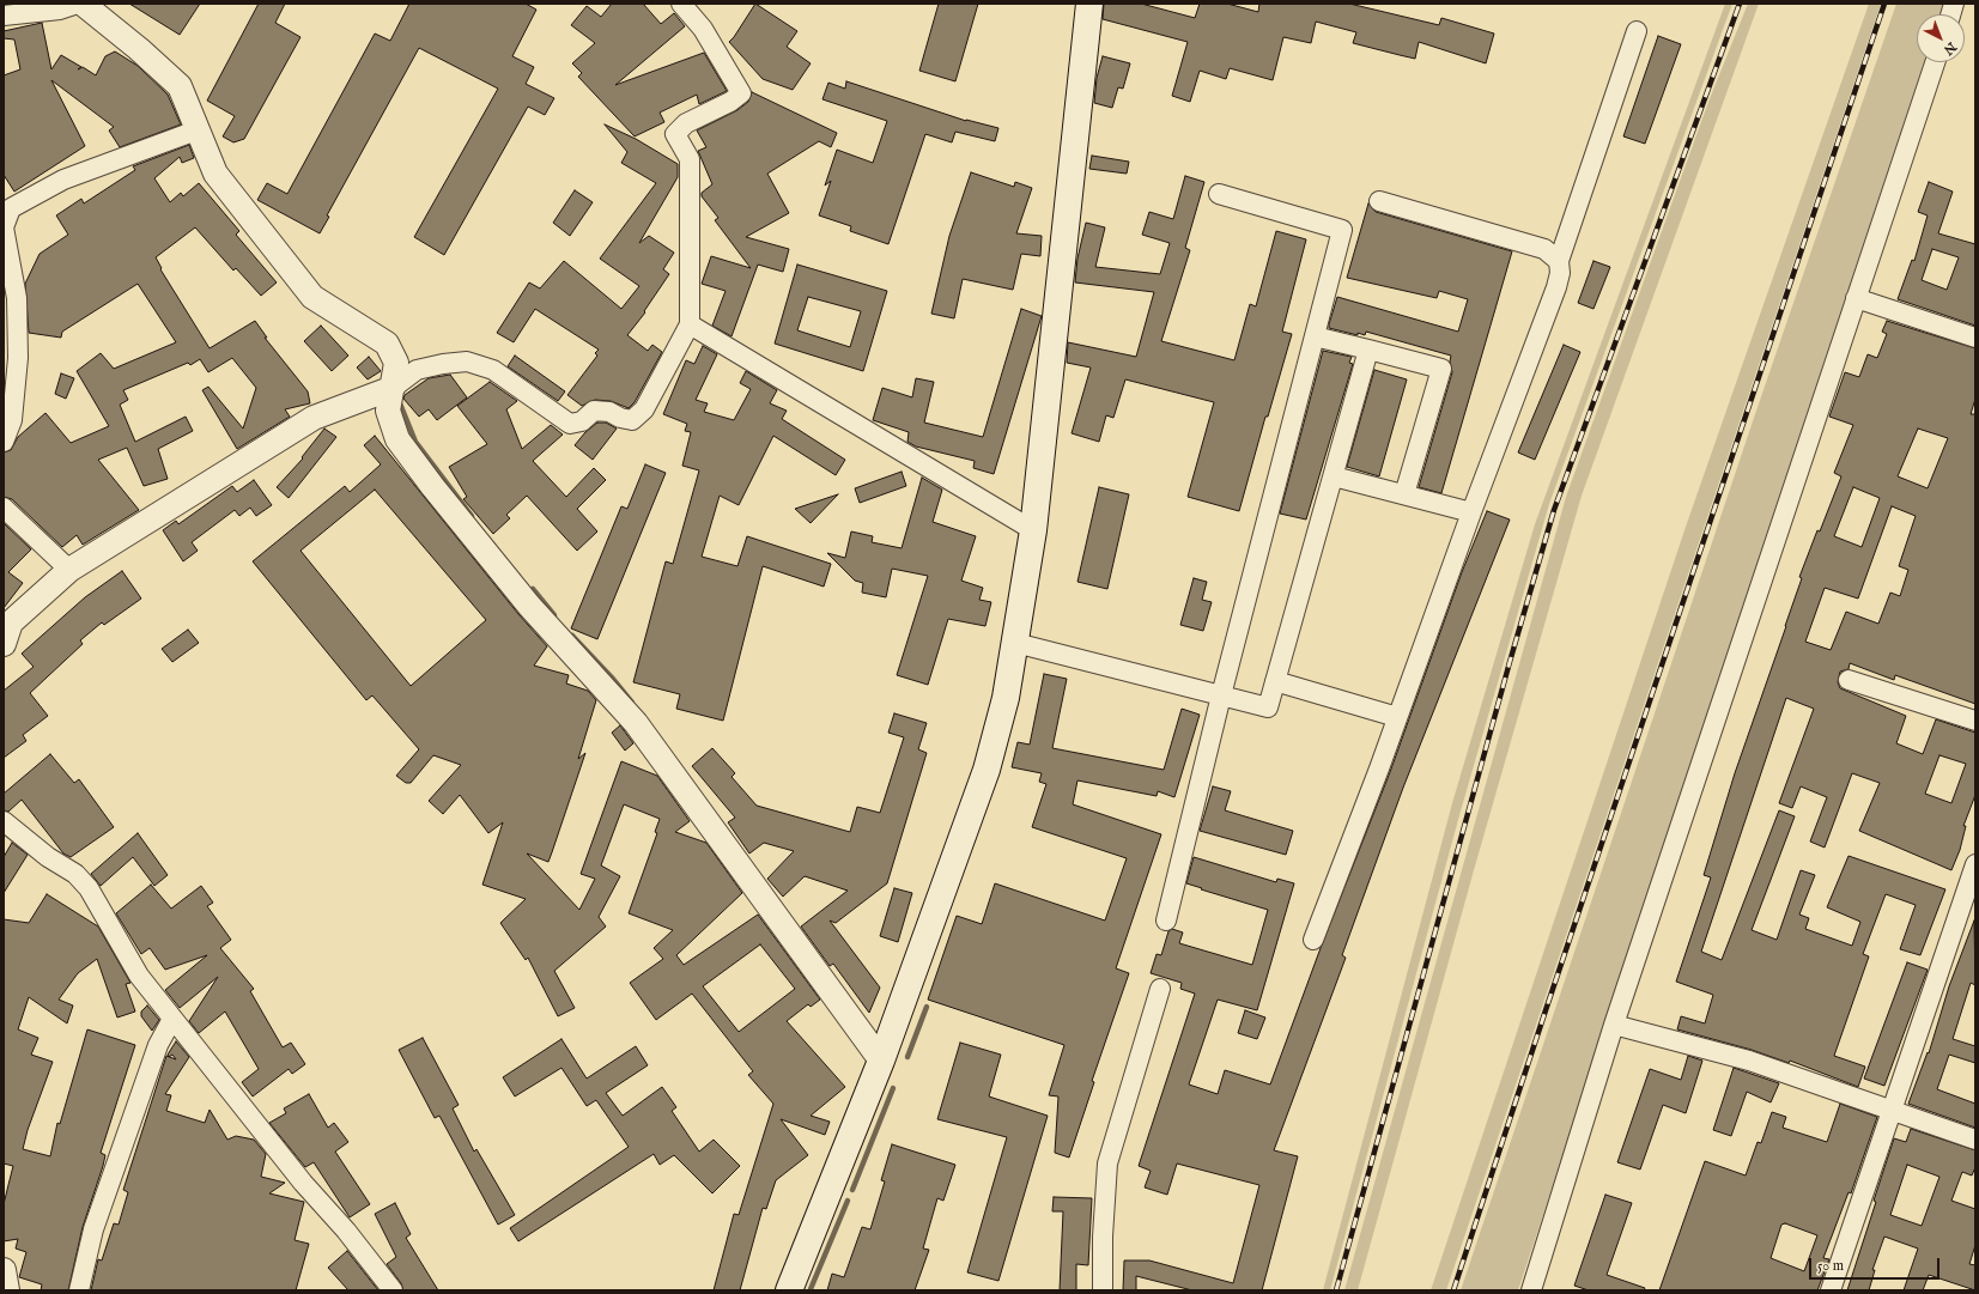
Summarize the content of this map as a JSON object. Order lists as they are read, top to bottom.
{
  "scale_bar": "50 m",
  "north": "bottom right"
}
